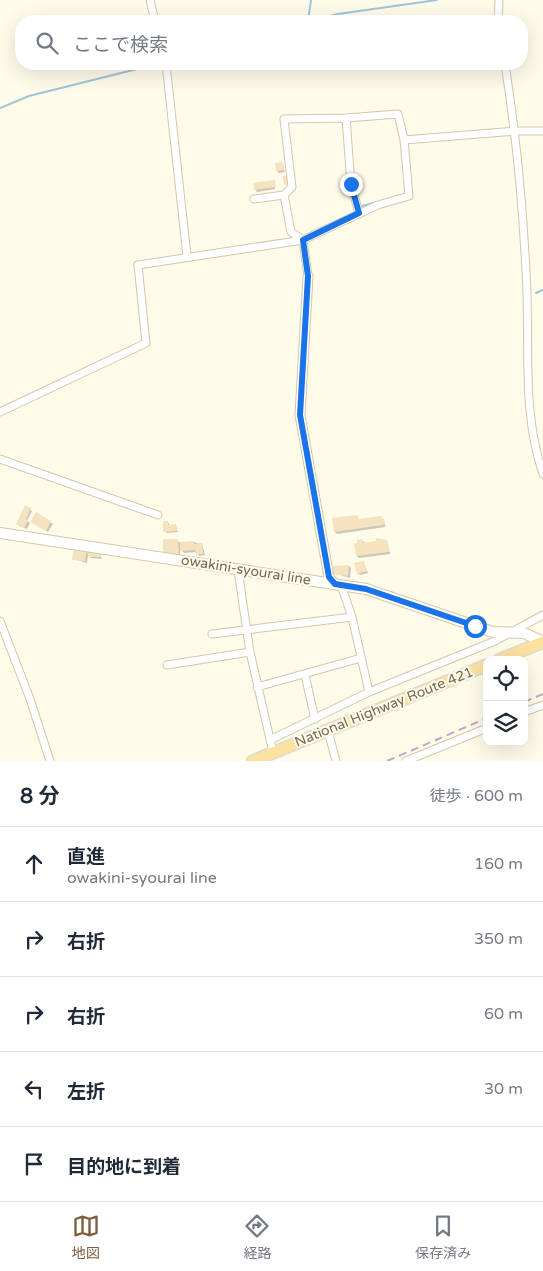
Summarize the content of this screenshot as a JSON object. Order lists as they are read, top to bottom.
{
  "streets": {
    "highway": ["National Highway Route 421"],
    "main road": ["owakini-syourai line"]
  },
  "page": {
    "search": "ここで検索",
    "heading": ["8 分", "徒歩 · 600 m"],
    "list": [
      ["直進", "owakini-syourai line", "160 m"],
      ["右折", "350 m"],
      ["右折", "60 m"],
      ["左折", "30 m"],
      "目的地に到着"
    ],
    "nav": ["地図", "経路", "保存済み"]
  }
}
